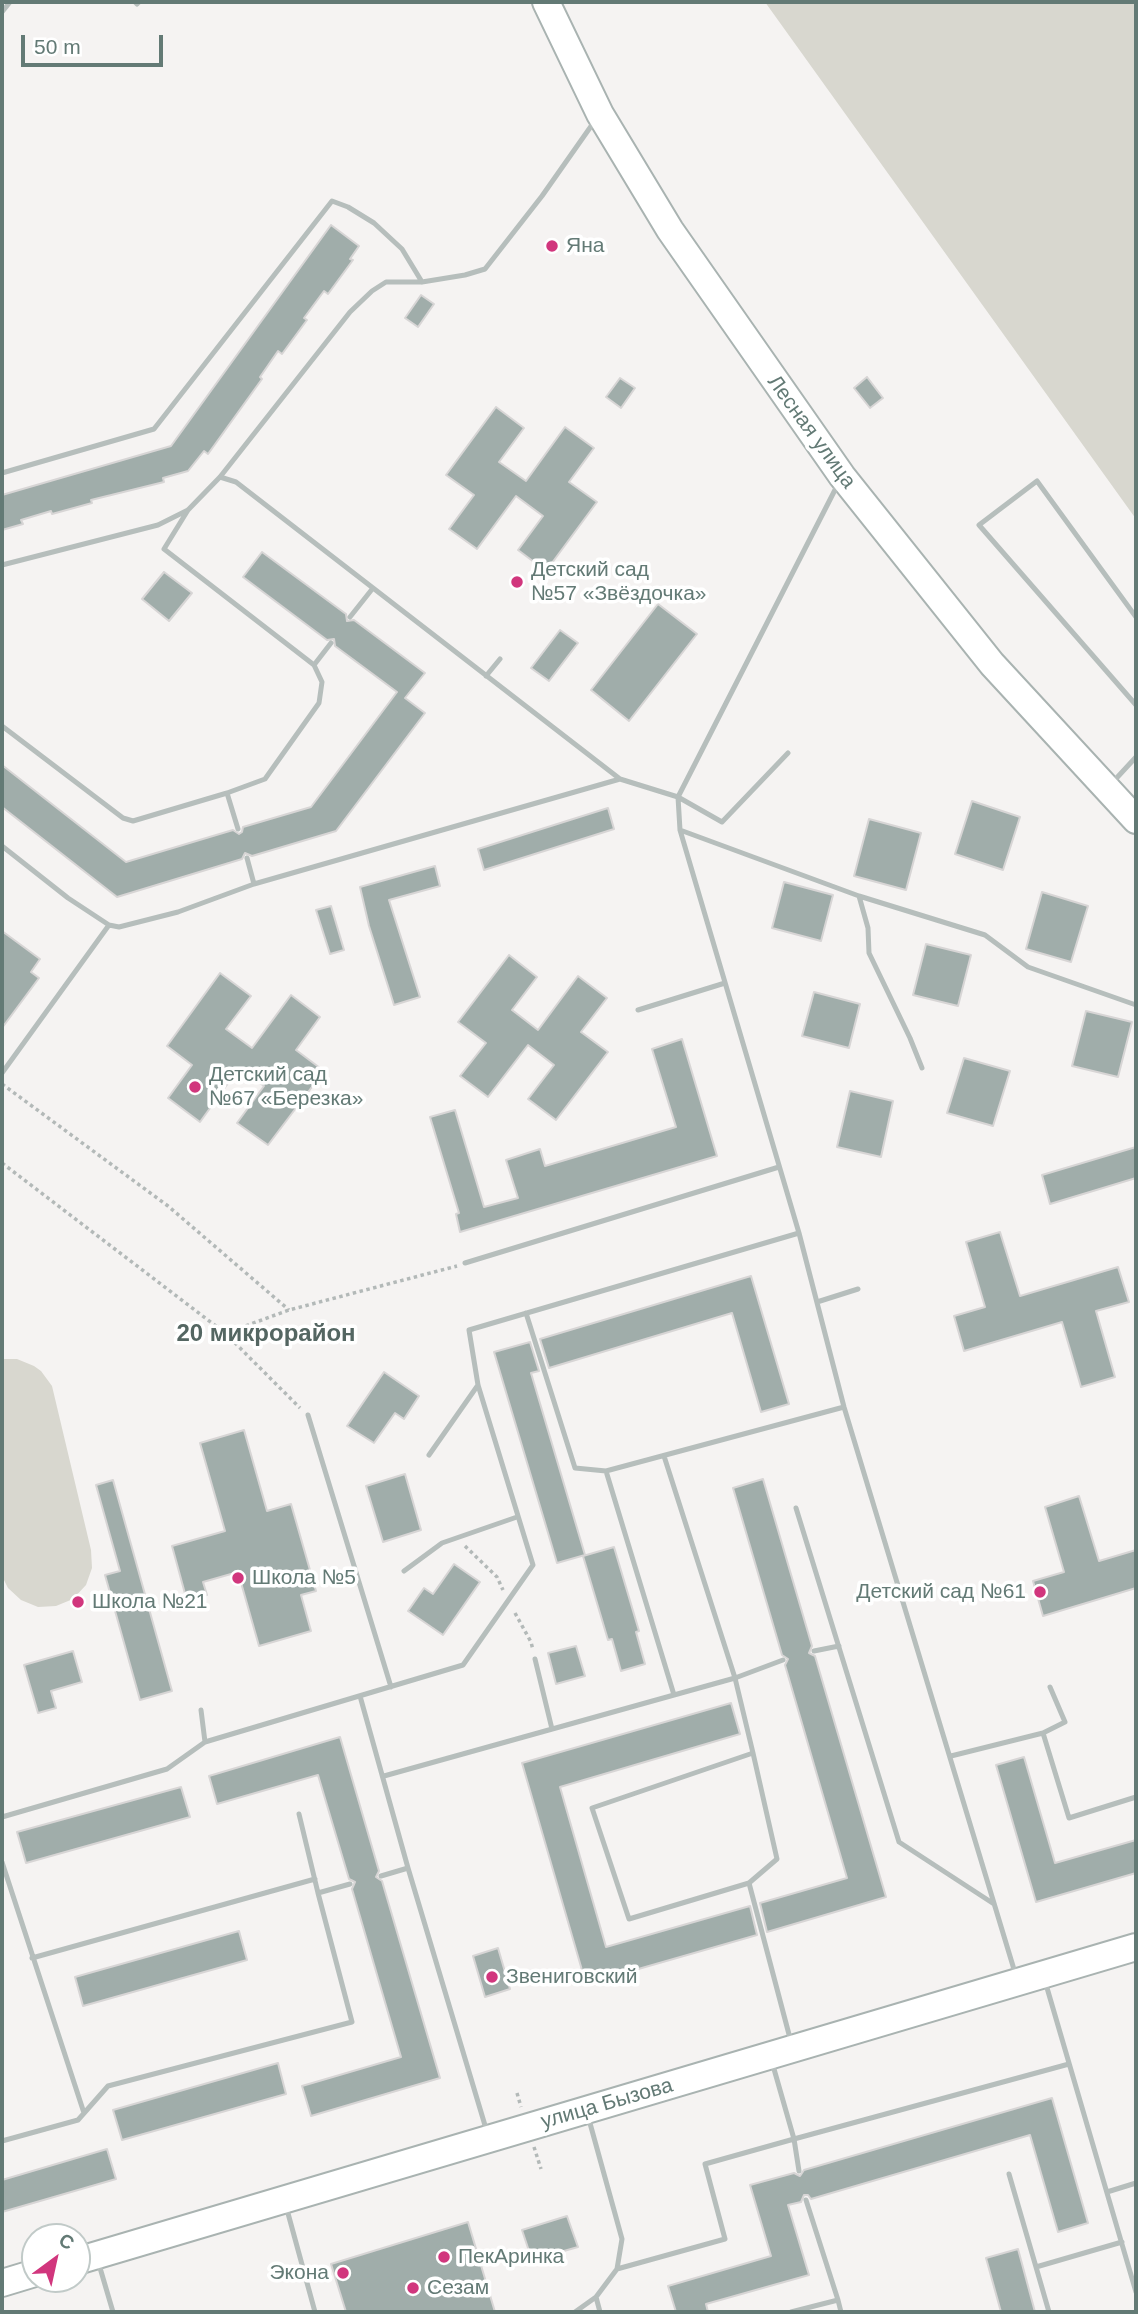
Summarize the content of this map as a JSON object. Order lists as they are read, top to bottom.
{
  "streets": {
    "street": ["Лесная улица", "улица Бызова"]
  },
  "districts": ["20 микрорайон"],
  "places": [
    "Яна",
    "Детский сад №57 «Звёздочка»",
    "Детский сад №67 «Березка»",
    "Школа №5",
    "Детский сад №61",
    "Школа №21",
    "Звениговский",
    "ПекАринка",
    "Экона",
    "Сезам"
  ],
  "scale_bar": "50 m",
  "north": "top right"
}
